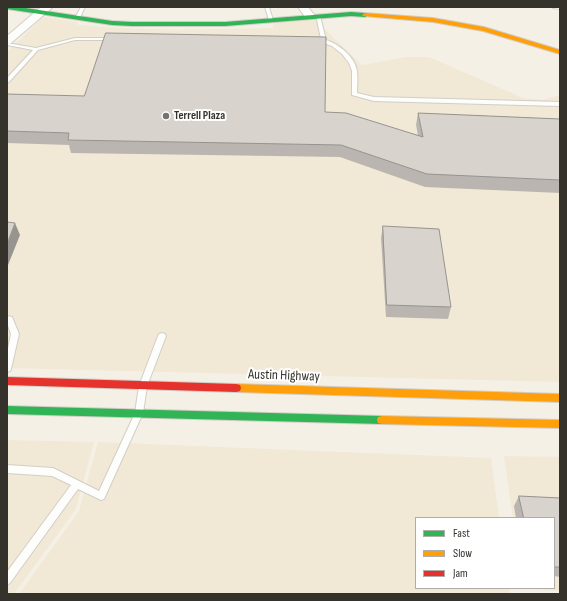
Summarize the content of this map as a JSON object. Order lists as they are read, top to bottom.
{
  "streets": {
    "main road": ["Austin Highway"]
  },
  "places": ["Terrell Plaza"],
  "legend": ["Fast", "Slow", "Jam"]
}
